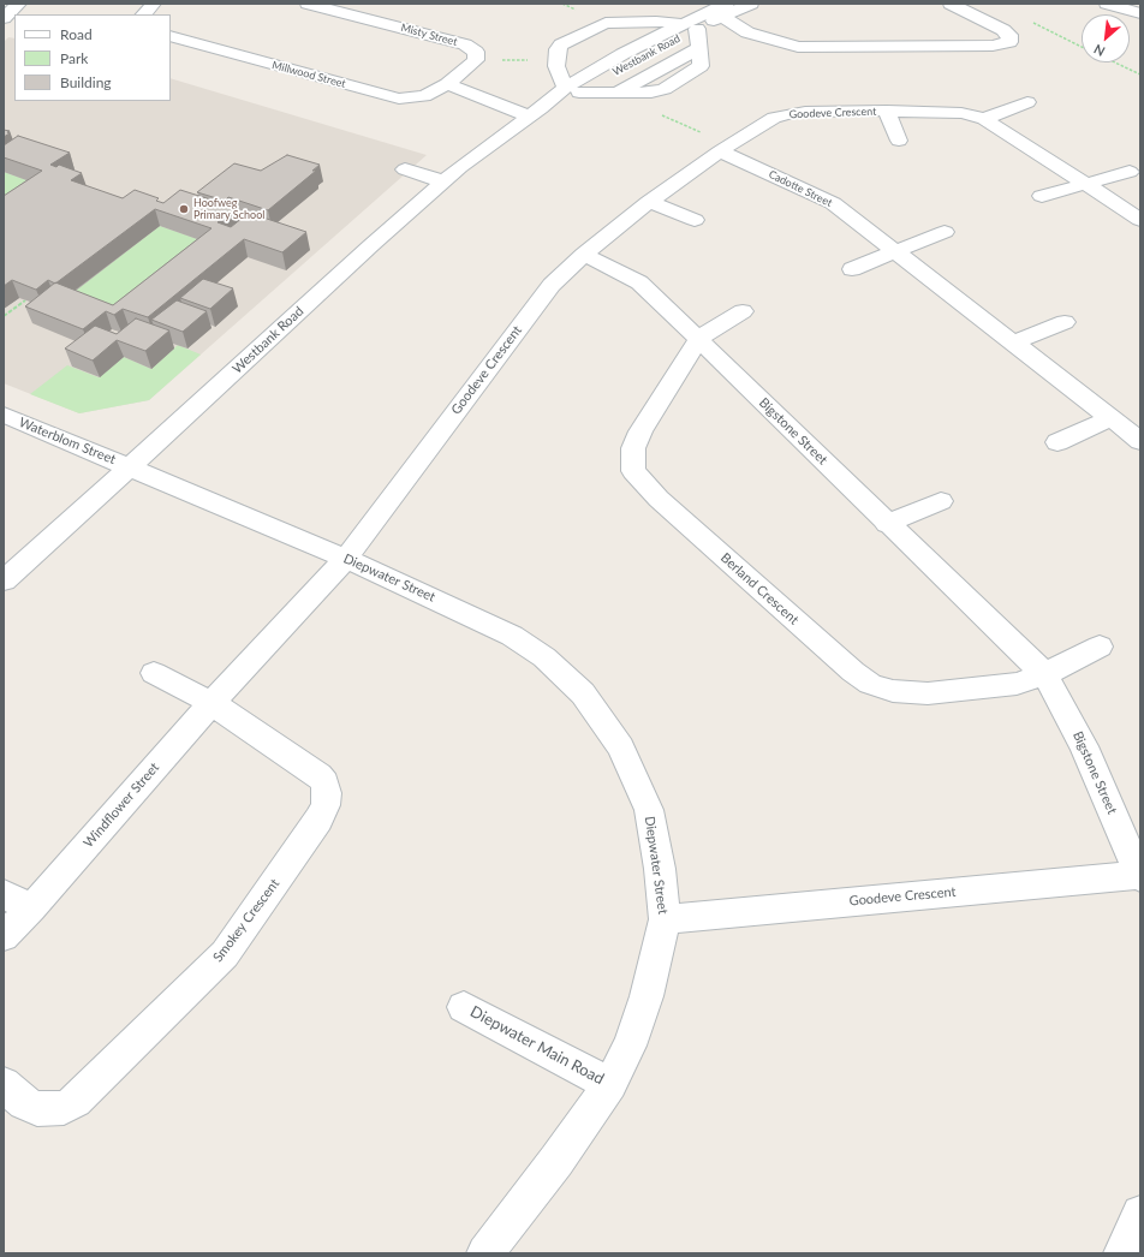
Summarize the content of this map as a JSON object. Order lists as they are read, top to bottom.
{
  "streets": {
    "street": [
      "Misty Street",
      "Westbank Road",
      "Millwood Street",
      "Goodeve Crescent",
      "Cadotte Street",
      "Bigstone Street",
      "Waterblom Street",
      "Diepwater Street",
      "Berland Crescent",
      "Windflower Street",
      "Smokey Crescent",
      "Diepwater Main Road"
    ]
  },
  "crossings": [
    ["Westbank Road", "Waterblom Street"],
    ["Westbank Road", "Diepwater Street"],
    ["Goodeve Crescent", "Cadotte Street"],
    ["Goodeve Crescent", "Bigstone Street"],
    ["Goodeve Crescent", "Diepwater Street"],
    ["Goodeve Crescent", "Windflower Street"],
    ["Bigstone Street", "Berland Crescent"],
    ["Waterblom Street", "Diepwater Street"],
    ["Diepwater Street", "Windflower Street"],
    ["Diepwater Street", "Diepwater Main Road"],
    ["Windflower Street", "Smokey Crescent"]
  ],
  "places": ["Hoofweg Primary School"],
  "legend": ["Road", "Park", "Building"],
  "north": "bottom left"
}
